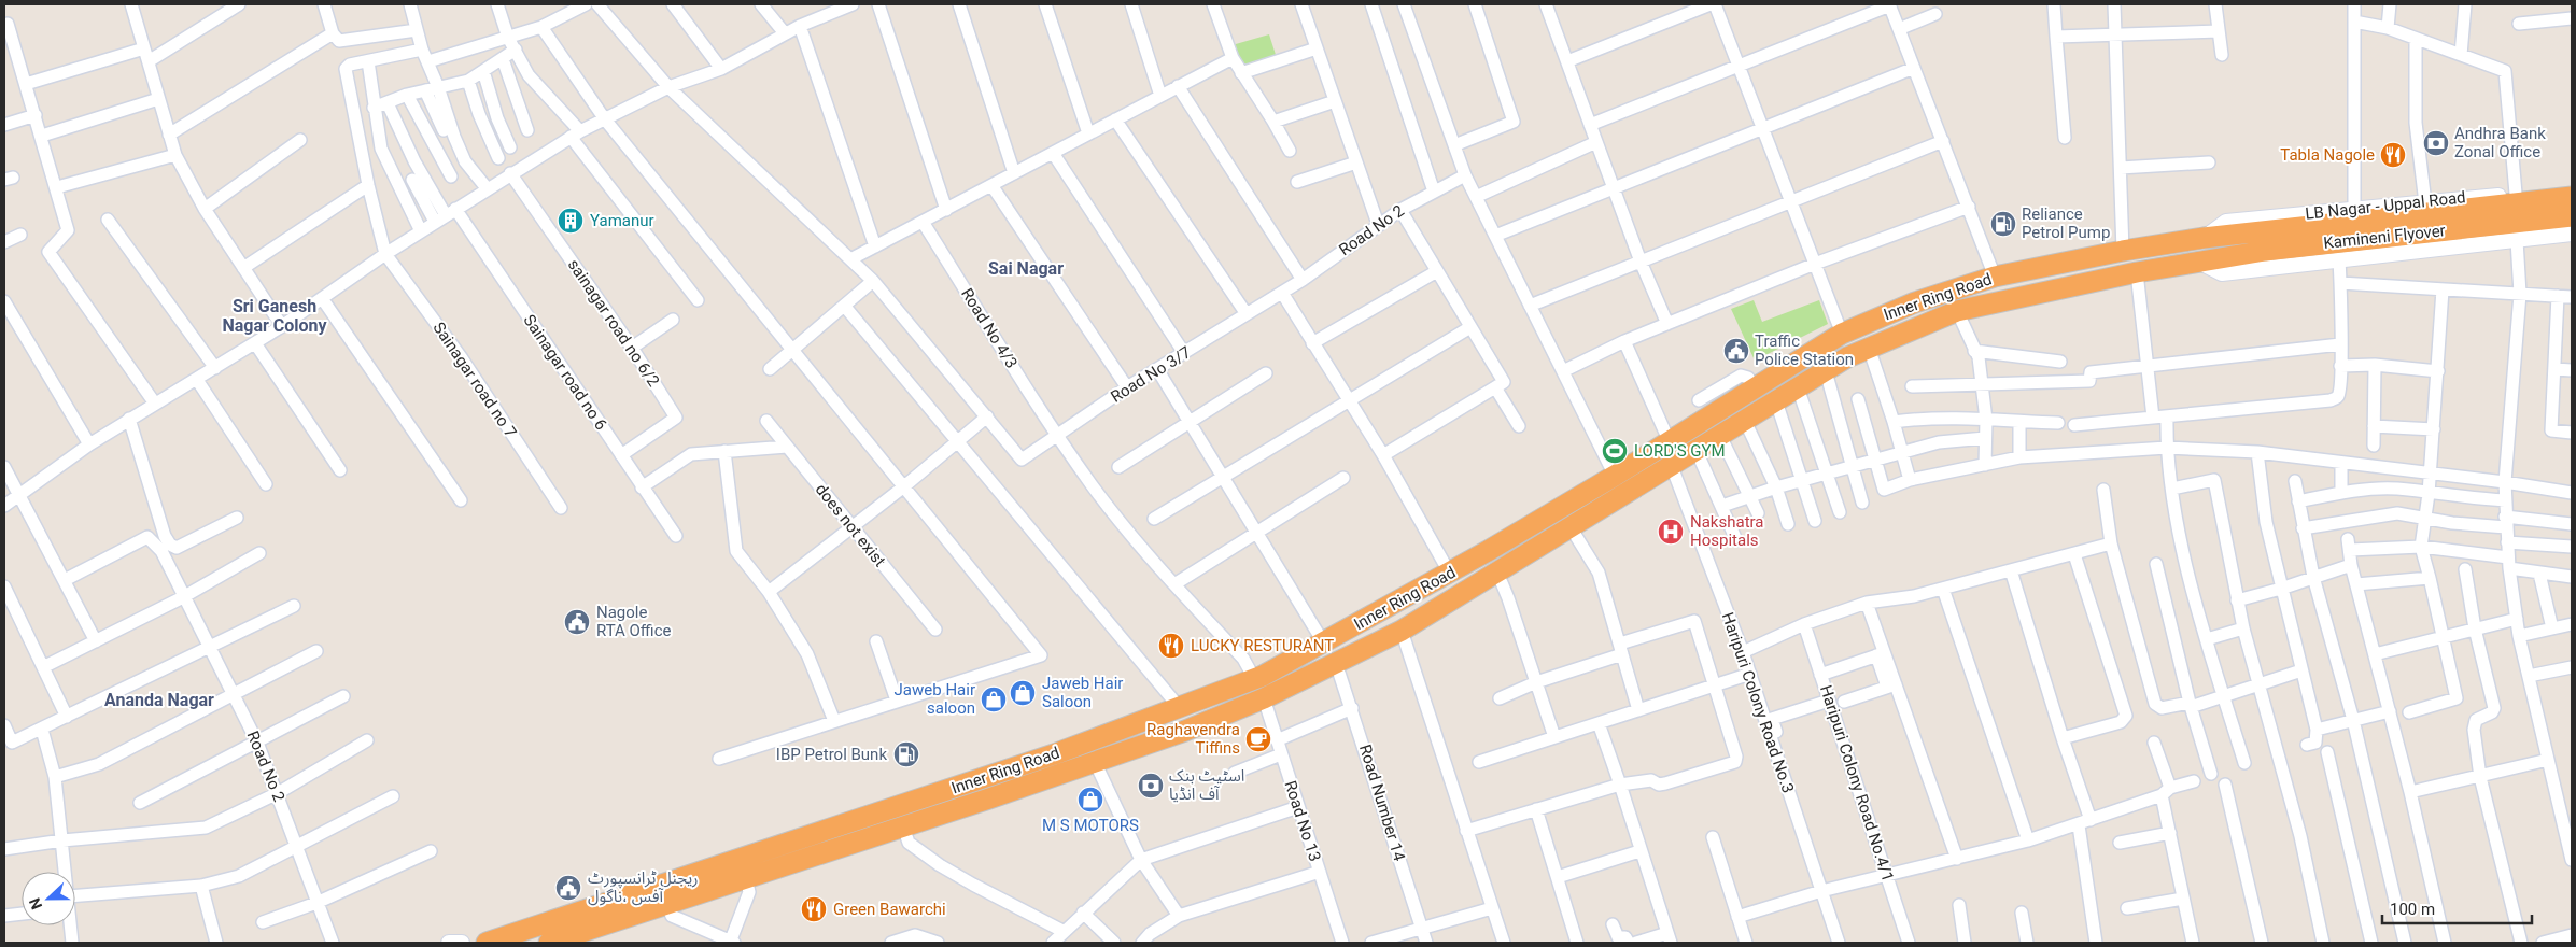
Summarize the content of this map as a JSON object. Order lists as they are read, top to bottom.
{
  "streets": {
    "highway": ["Kamineni Flyover", "Inner Ring Road"],
    "street": [
      "LB Nagar - Uppal Road",
      "Road No 2",
      "sainagar road no 6/2",
      "Road No 4/3",
      "Sainagar road no 6",
      "Road No 3/7",
      "Sainagar road no 7",
      "does not exist",
      "Haripuri Colony Road No.3",
      "Haripuri Colony Road No.4/1",
      "Road Number 14",
      "Road No 13"
    ]
  },
  "crossings": [
    ["LB Nagar - Uppal Road", "Kamineni Flyover"],
    ["LB Nagar - Uppal Road", "Inner Ring Road"],
    ["Road No 2", "Road No 3/7"],
    ["Kamineni Flyover", "Inner Ring Road"],
    ["Inner Ring Road", "Road No 4/3"],
    ["Inner Ring Road", "Haripuri Colony Road No.3"],
    ["Inner Ring Road", "Road Number 14"],
    ["Inner Ring Road", "Road No 13"],
    ["sainagar road no 6/2", "Sainagar road no 6"],
    ["Road No 4/3", "Road No 3/7"]
  ],
  "districts": ["Sai Nagar", "Sri Ganesh Nagar Colony", "Ananda Nagar"],
  "places": {
    "bank": ["Andhra Bank Zonal Office", "اسٹیٹ بنک آف انڈیا"],
    "restaurant": ["Tabla Nagole", "LUCKY RESTURANT", "Green Bawarchi"],
    "building": ["Yamanur"],
    "fuel station": ["Reliance Petrol Pump", "IBP Petrol Bunk"],
    "public building": ["Traffic Police Station", "Nagole RTA Office", "ریجنل ٹرانسپورٹ آفس ،ناگول"],
    "sports": ["LORD'S GYM"],
    "hospital": ["Nakshatra Hospitals"],
    "shop": ["Jaweb Hair Saloon", "Jaweb Hair saloon", "M S MOTORS"],
    "cafe": ["Raghavendra Tiffins"]
  },
  "scale_bar": "100 m",
  "north": "left"
}
